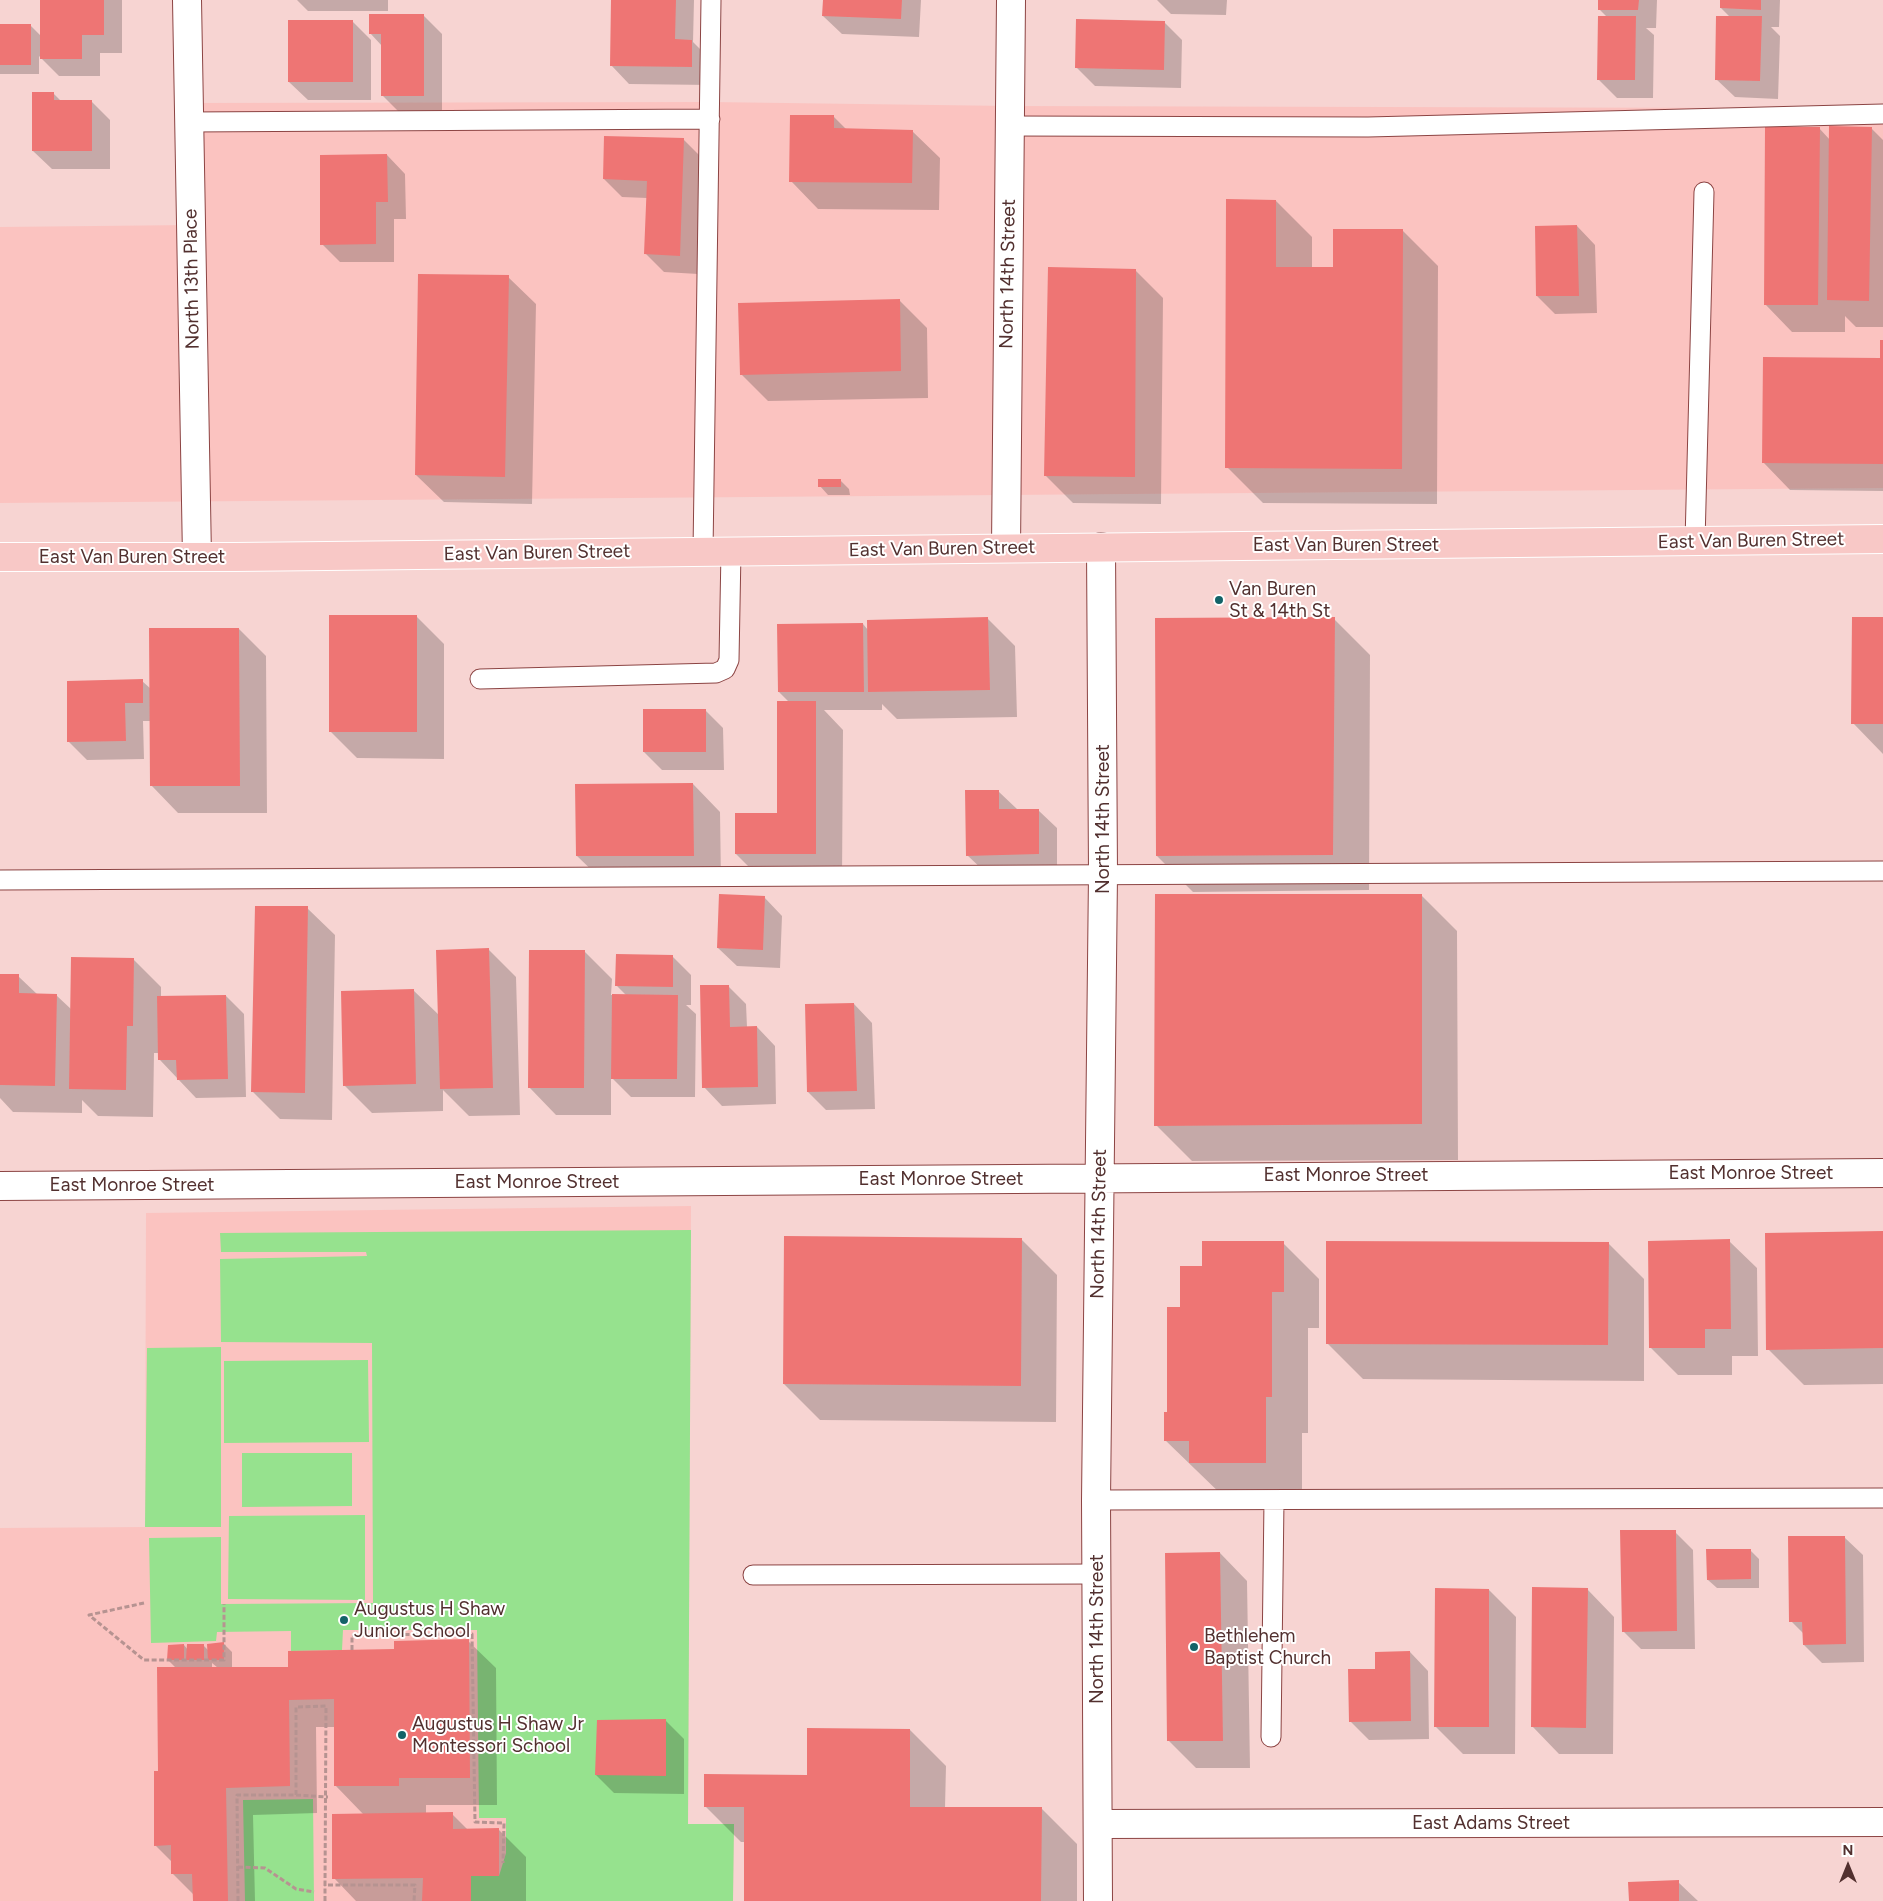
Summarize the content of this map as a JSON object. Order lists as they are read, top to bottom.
{
  "streets": {
    "main road": ["East Van Buren Street"],
    "street": [
      "North 14th Street",
      "North 13th Place",
      "East Monroe Street",
      "East Adams Street"
    ]
  },
  "crossings": [
    ["North 14th Street", "East Van Buren Street"],
    ["North 14th Street", "East Monroe Street"],
    ["North 14th Street", "East Adams Street"],
    ["North 13th Place", "East Van Buren Street"]
  ],
  "places": [
    "Van Buren St & 14th St",
    "Augustus H Shaw Junior School",
    "Bethlehem Baptist Church",
    "Augustus H Shaw Jr Montessori School"
  ],
  "north": "top"
}
